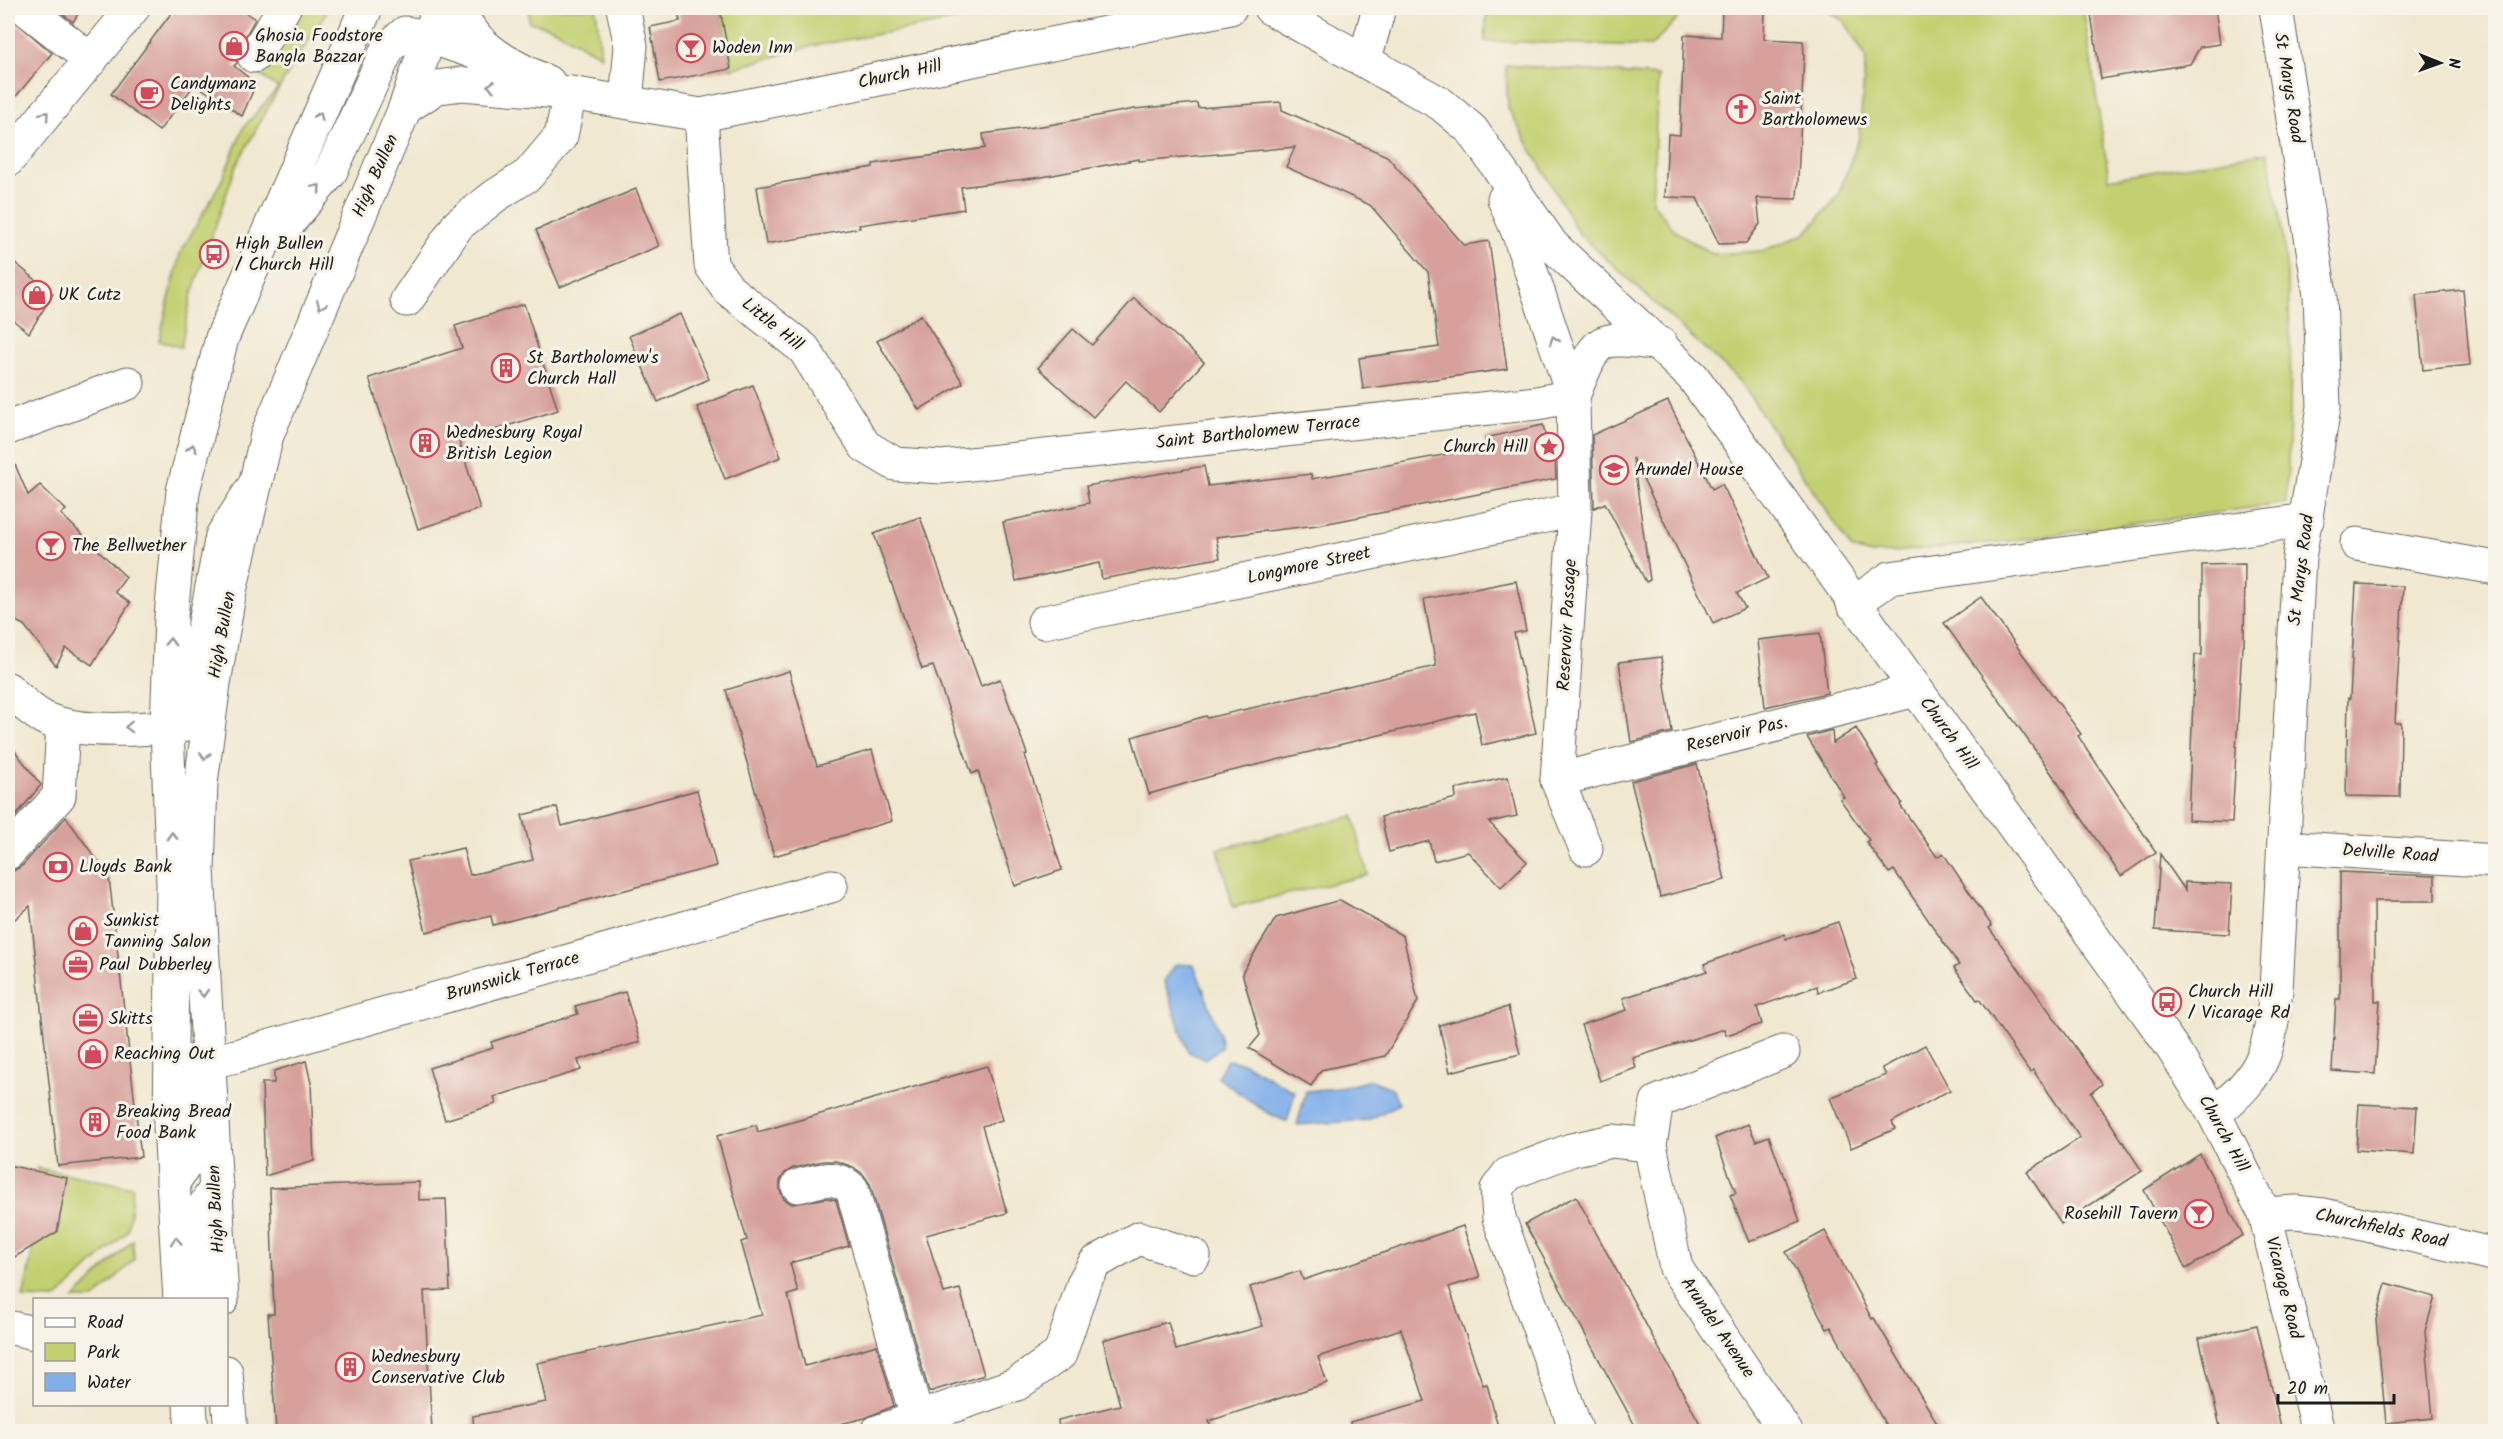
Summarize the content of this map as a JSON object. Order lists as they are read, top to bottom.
{
  "streets": {
    "main road": [
      "Church Hill",
      "St Marys Road",
      "High Bullen",
      "Little Hill",
      "Saint Bartholomew Terrace",
      "Longmore Street",
      "Reservoir Passage",
      "Reservoir Pas.",
      "Delville Road",
      "Brunswick Terrace",
      "Churchfields Road",
      "Vicarage Road",
      "Arundel Avenue"
    ]
  },
  "crossings": [
    ["Church Hill", "St Marys Road"],
    ["Church Hill", "High Bullen"],
    ["Church Hill", "Little Hill"],
    ["Church Hill", "Reservoir Passage"],
    ["Church Hill", "Reservoir Pas."],
    ["Church Hill", "Churchfields Road"],
    ["Church Hill", "Vicarage Road"],
    ["St Marys Road", "Delville Road"],
    ["High Bullen", "Brunswick Terrace"],
    ["Little Hill", "Saint Bartholomew Terrace"],
    ["Saint Bartholomew Terrace", "Reservoir Passage"],
    ["Longmore Street", "Reservoir Passage"],
    ["Reservoir Passage", "Reservoir Pas."],
    ["Churchfields Road", "Vicarage Road"]
  ],
  "places": {
    "shop": [
      "Ghosia Foodstore Bangla Bazzar",
      "UK Cutz",
      "Sunkist Tanning Salon",
      "Reaching Out"
    ],
    "bar": ["Woden Inn", "The Bellwether", "Rosehill Tavern"],
    "cafe": ["Candymanz Delights"],
    "church": ["Saint Bartholomews"],
    "bus stop": ["High Bullen / Church Hill", "Church Hill / Vicarage Rd"],
    "building": [
      "St Bartholomew's Church Hall",
      "Wednesbury Royal British Legion",
      "Breaking Bread Food Bank",
      "Wednesbury Conservative Club"
    ],
    "place": ["Church Hill"],
    "school or university": ["Arundel House"],
    "bank": ["Lloyds Bank"],
    "office": ["Paul Dubberley", "Skitts"]
  },
  "legend": ["Road", "Park", "Water"],
  "scale_bar": "20 m",
  "north": "right"
}
